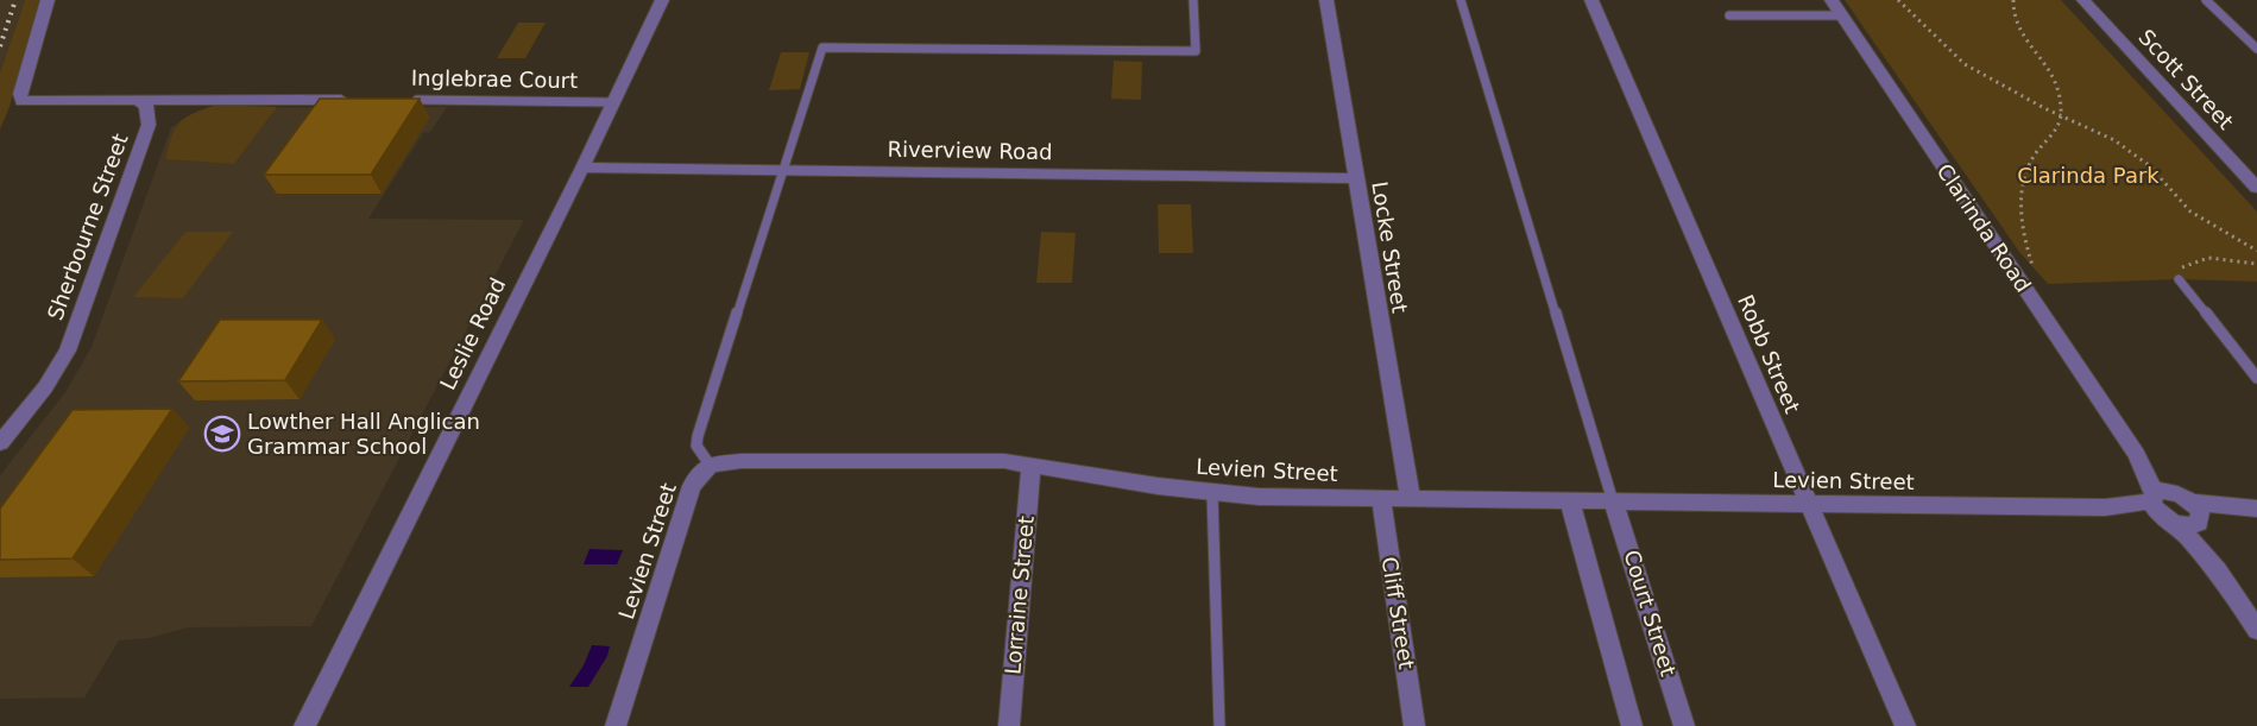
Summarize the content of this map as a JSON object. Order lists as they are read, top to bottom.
{
  "streets": {
    "street": [
      "Scott Street",
      "Riverview Road",
      "Sherbourne Street",
      "Clarinda Road",
      "Locke Street",
      "Leslie Road",
      "Robb Street",
      "Levien Street",
      "Lorraine Street",
      "Cliff Street",
      "Court Street"
    ],
    "lane": ["Inglebrae Court"]
  },
  "crossings": [
    ["Inglebrae Court", "Leslie Road"],
    ["Riverview Road", "Locke Street"],
    ["Riverview Road", "Leslie Road"],
    ["Clarinda Road", "Levien Street"],
    ["Locke Street", "Levien Street"],
    ["Robb Street", "Levien Street"],
    ["Levien Street", "Lorraine Street"],
    ["Levien Street", "Cliff Street"],
    ["Levien Street", "Court Street"]
  ],
  "parks": ["Clarinda Park"],
  "places": {
    "school or university": ["Lowther Hall Anglican Grammar School"]
  }
}
